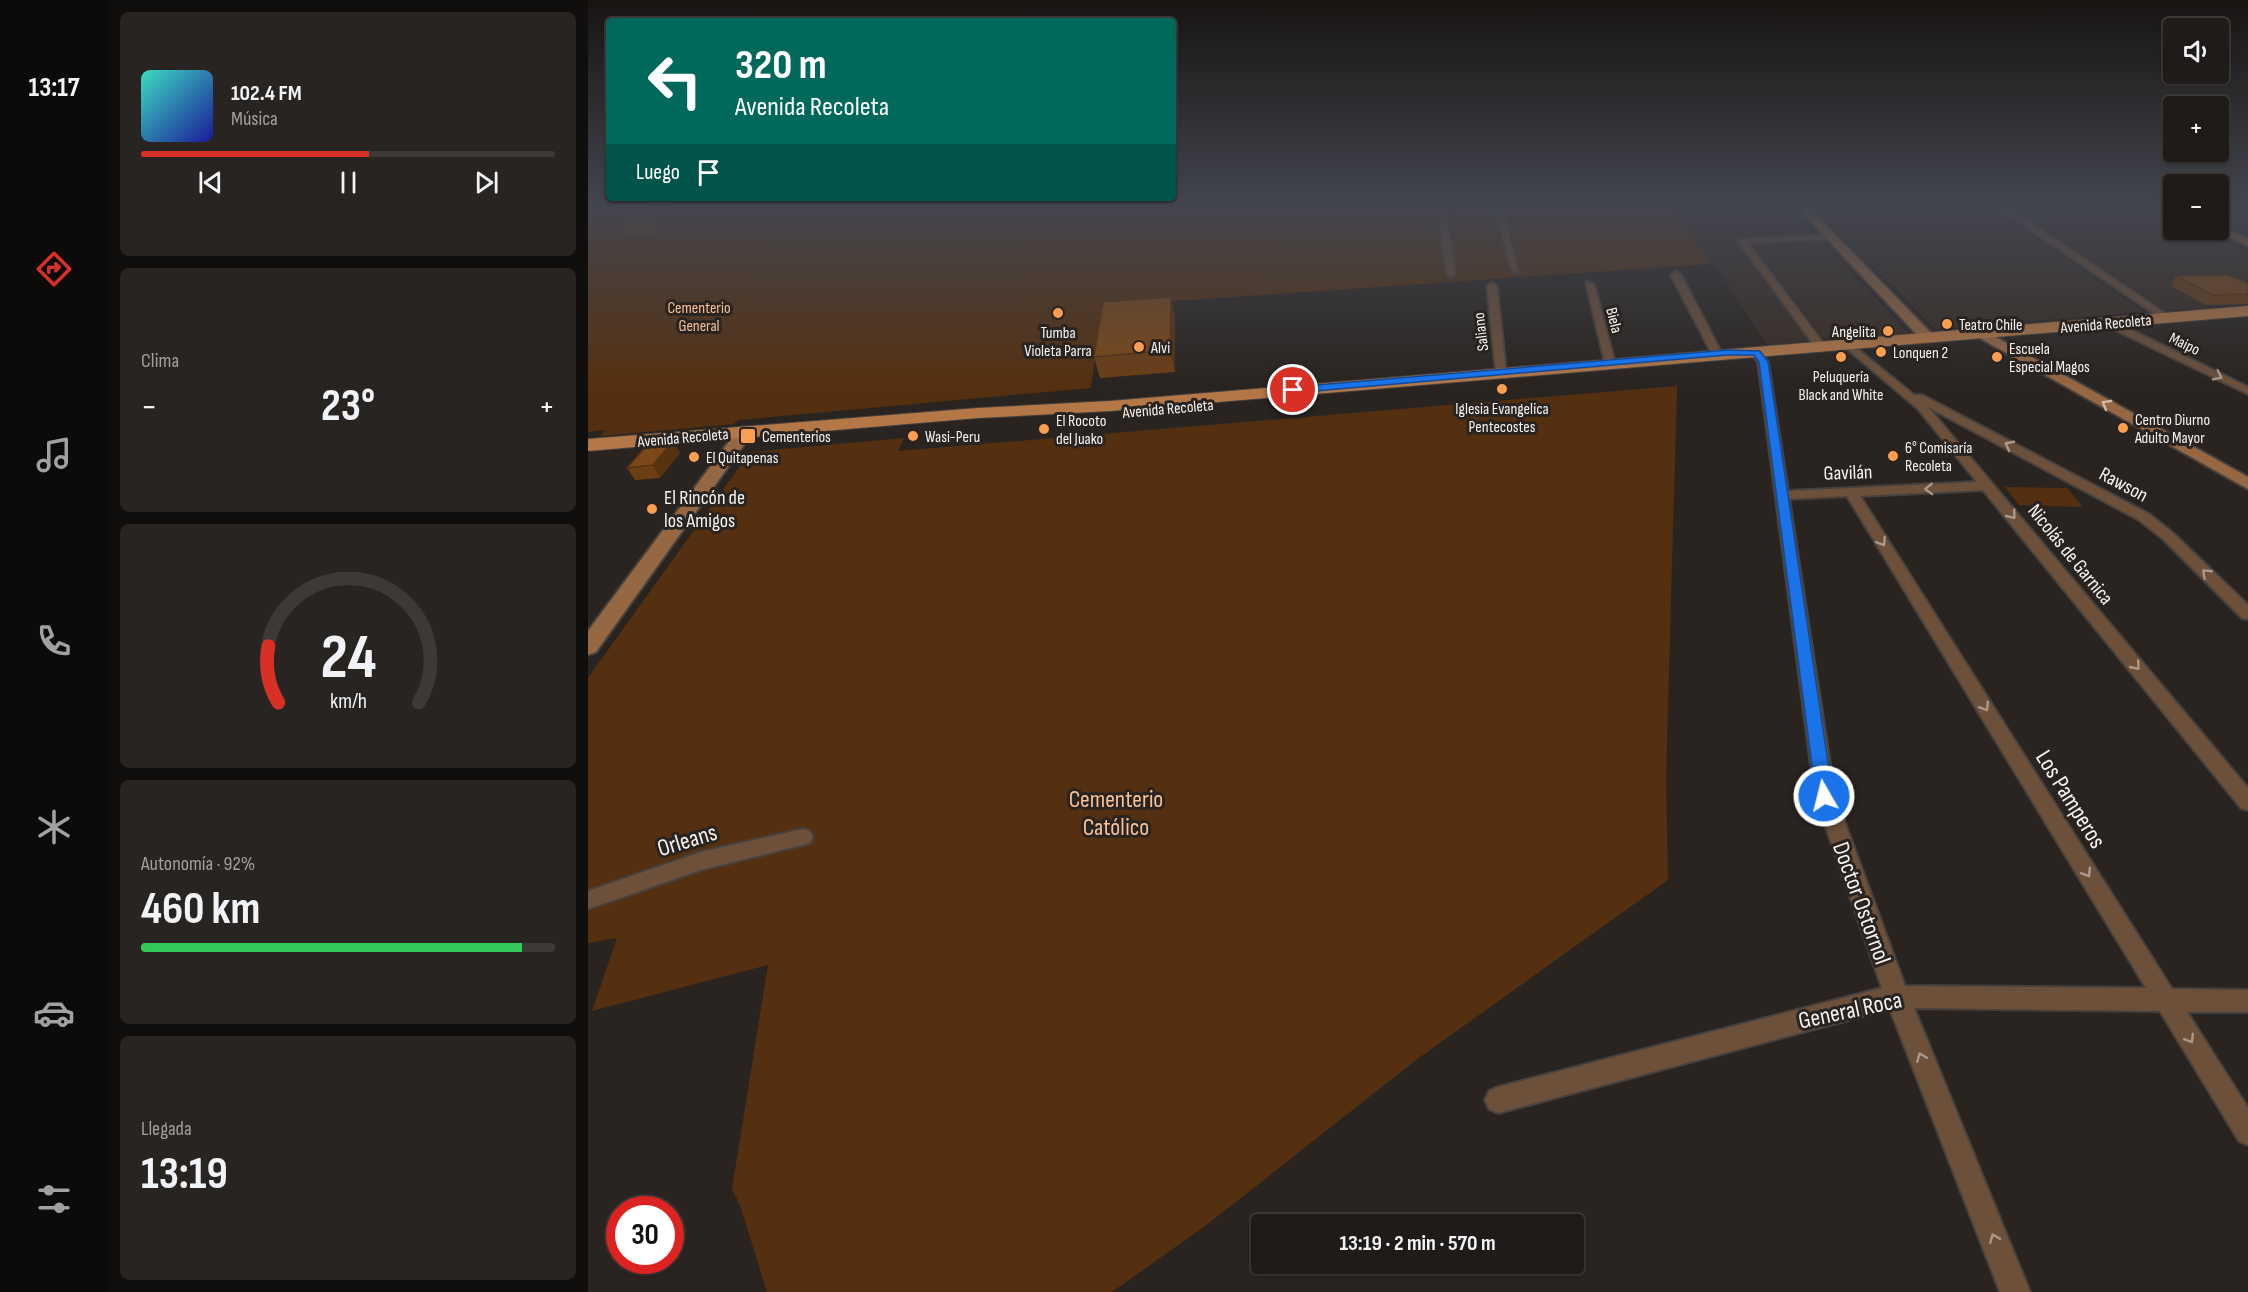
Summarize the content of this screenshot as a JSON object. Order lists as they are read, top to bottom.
{
  "streets": {
    "main road": ["Avenida Recoleta"],
    "street": [
      "Biela",
      "Saliano",
      "Maipo",
      "Gavilán",
      "Rawson",
      "Nicolás de Garnica",
      "Los Pamperos",
      "Orleans",
      "Doctor Ostornol",
      "General Roca"
    ]
  },
  "crossings": [
    ["Biela", "Avenida Recoleta"],
    ["Avenida Recoleta", "Saliano"],
    ["Avenida Recoleta", "Maipo"],
    ["Avenida Recoleta", "Nicolás de Garnica"],
    ["Avenida Recoleta", "Doctor Ostornol"],
    ["Gavilán", "Nicolás de Garnica"],
    ["Gavilán", "Los Pamperos"],
    ["Gavilán", "Doctor Ostornol"],
    ["Rawson", "Nicolás de Garnica"],
    ["Los Pamperos", "General Roca"],
    ["Doctor Ostornol", "General Roca"]
  ],
  "one_way": ["Gavilán", "Nicolás de Garnica", "Los Pamperos"],
  "parks": ["Cementerio General", "Cementerio Católico"],
  "places": {
    "other": [
      "Tumba Violeta Parra",
      "Teatro Chile",
      "Angelita",
      "Alvi",
      "Lonquen 2",
      "Peluquería Black and White",
      "Escuela Especial Magos",
      "Iglesia Evangelica Pentecostes",
      "Centro Diurno Adulto Mayor",
      "El Rocoto del Juako",
      "Wasi-Peru",
      "6° Comisaría Recoleta",
      "El Quitapenas",
      "El Rincón de los Amigos"
    ],
    "transit": ["Cementerios"]
  },
  "page": {
    "tabs": "13:17",
    "map_buttons": ["+", "−"],
    "turn": ["320 m", "Avenida Recoleta"],
    "song": ["102.4 FM", "Música"],
    "then": "Luego",
    "tile": [
      "Clima",
      ["Autonomía · 92%", "460 km"],
      ["Llegada", "13:19"]
    ],
    "heat": ["−", "23°", "+"],
    "limit": "30",
    "trip": "13:19 · 2 min · 570 m",
    "gauge": ["24", "km/h"]
  }
}
